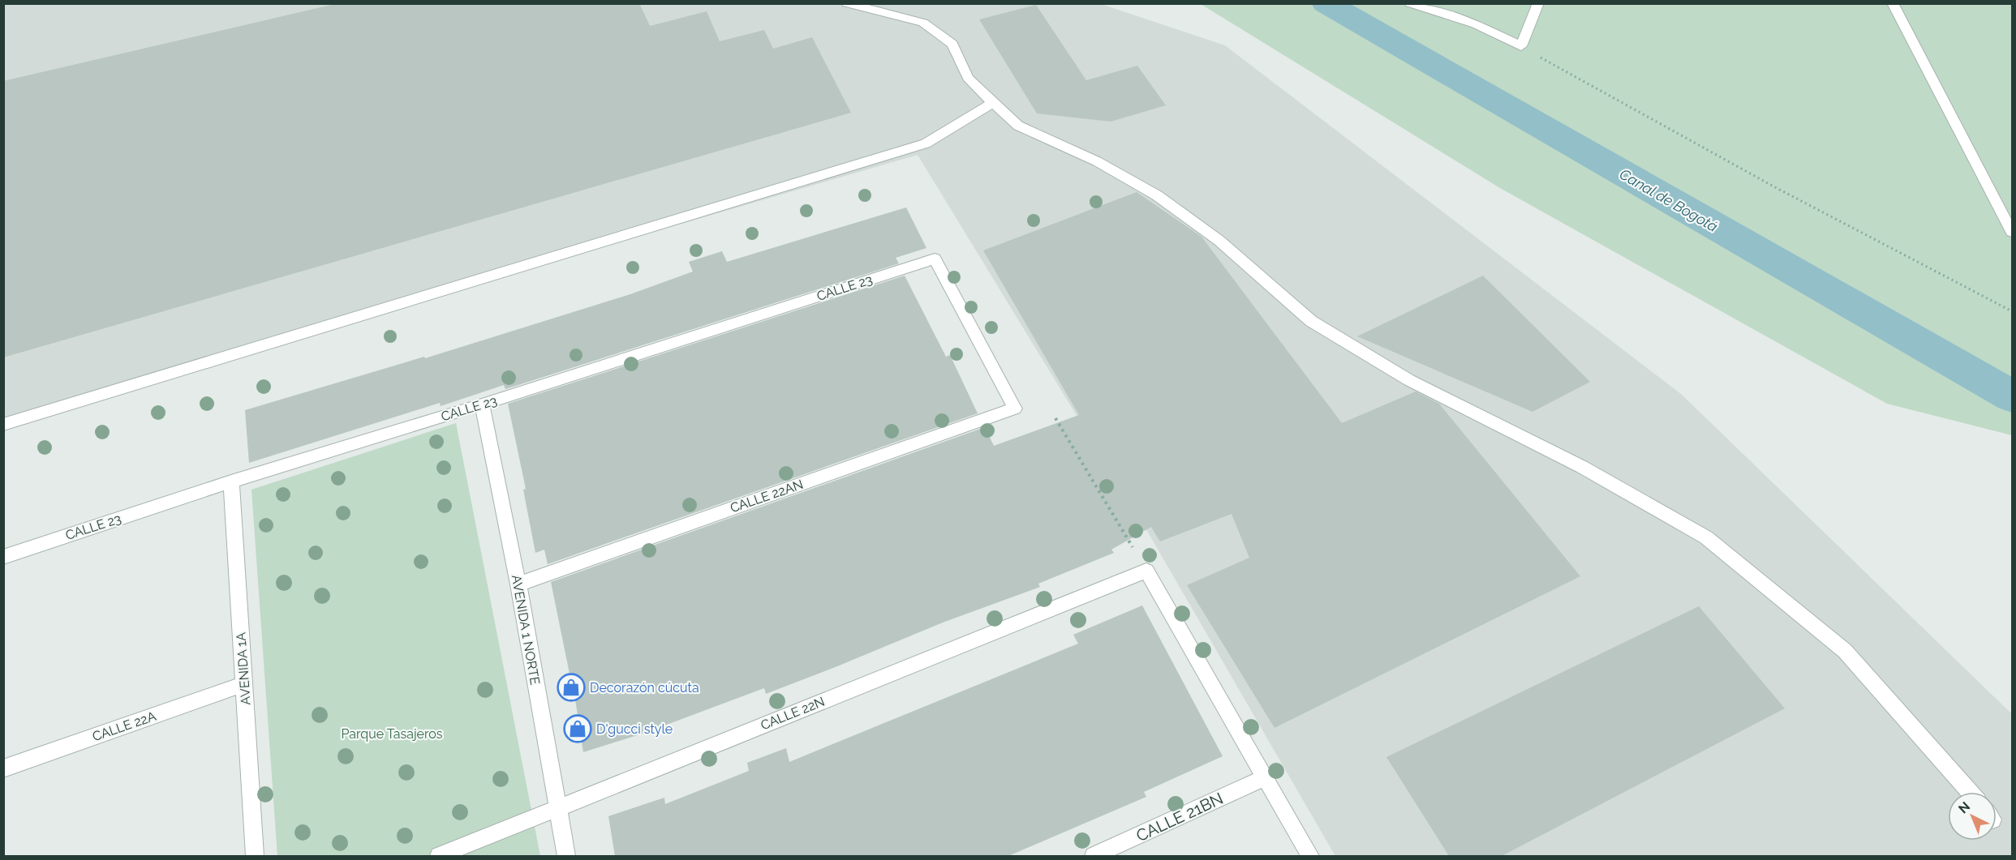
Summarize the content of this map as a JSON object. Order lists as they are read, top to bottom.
{
  "streets": {
    "street": [
      "CALLE 23",
      "CALLE 22AN",
      "AVENIDA 1 NORTE",
      "AVENIDA 1A",
      "CALLE 22N",
      "CALLE 22A",
      "CALLE 21BN"
    ]
  },
  "crossings": [
    ["CALLE 23", "CALLE 22AN"],
    ["CALLE 23", "AVENIDA 1 NORTE"],
    ["CALLE 23", "AVENIDA 1A"],
    ["CALLE 22AN", "AVENIDA 1 NORTE"],
    ["AVENIDA 1 NORTE", "CALLE 22N"],
    ["AVENIDA 1A", "CALLE 22A"]
  ],
  "water": ["Canal de Bogotá"],
  "parks": ["Parque Tasajeros"],
  "places": {
    "shop": ["Decorazón cúcuta", "D'gucci style"]
  },
  "north": "top left"
}
